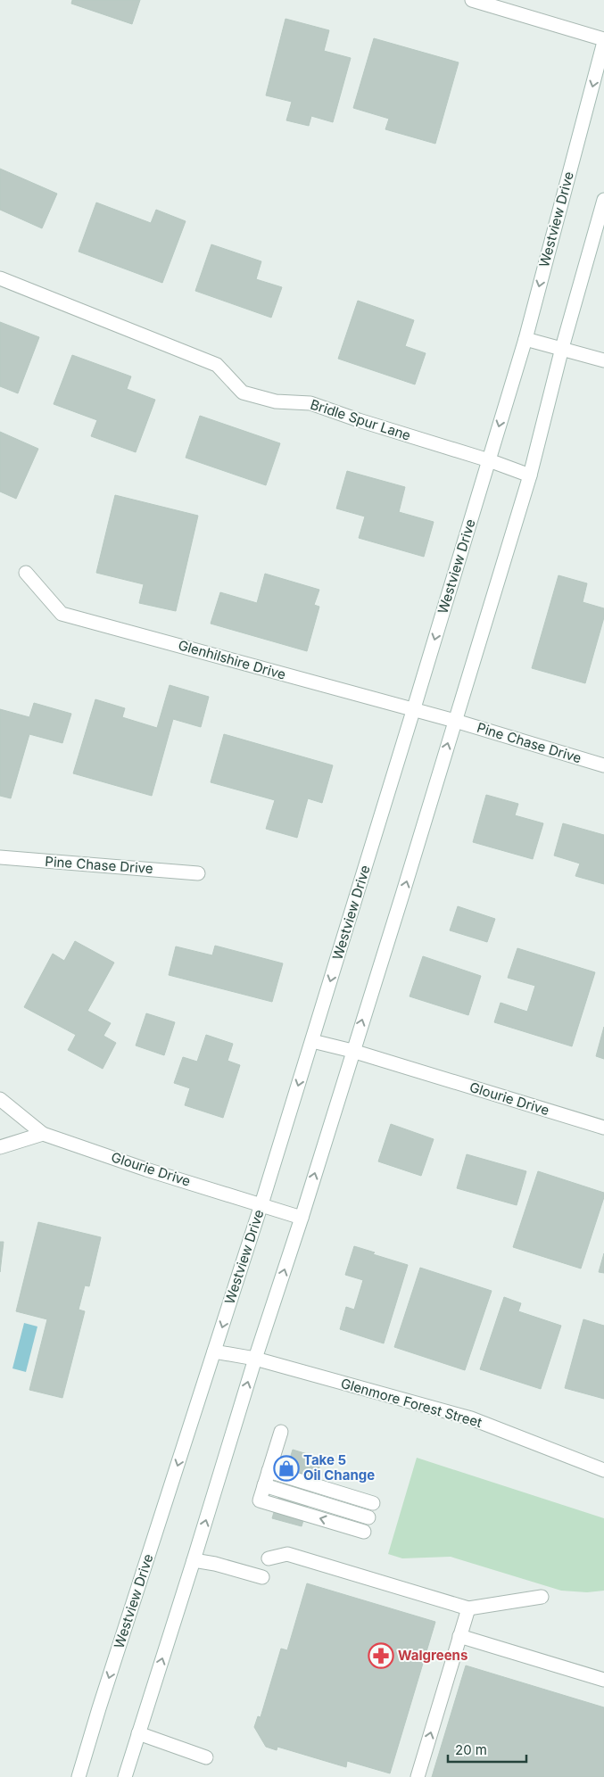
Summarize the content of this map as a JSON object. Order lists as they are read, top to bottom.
{
  "streets": {
    "main road": [
      "Westview Drive",
      "Bridle Spur Lane",
      "Glenhilshire Drive",
      "Pine Chase Drive",
      "Glourie Drive",
      "Glenmore Forest Street"
    ]
  },
  "crossings": [
    ["Westview Drive", "Bridle Spur Lane"],
    ["Westview Drive", "Glenhilshire Drive"],
    ["Westview Drive", "Glourie Drive"],
    ["Westview Drive", "Glenmore Forest Street"],
    ["Glenhilshire Drive", "Pine Chase Drive"]
  ],
  "places": {
    "shop": ["Take 5 Oil Change"],
    "pharmacy": ["Walgreens"]
  },
  "scale_bar": "20 m"
}
